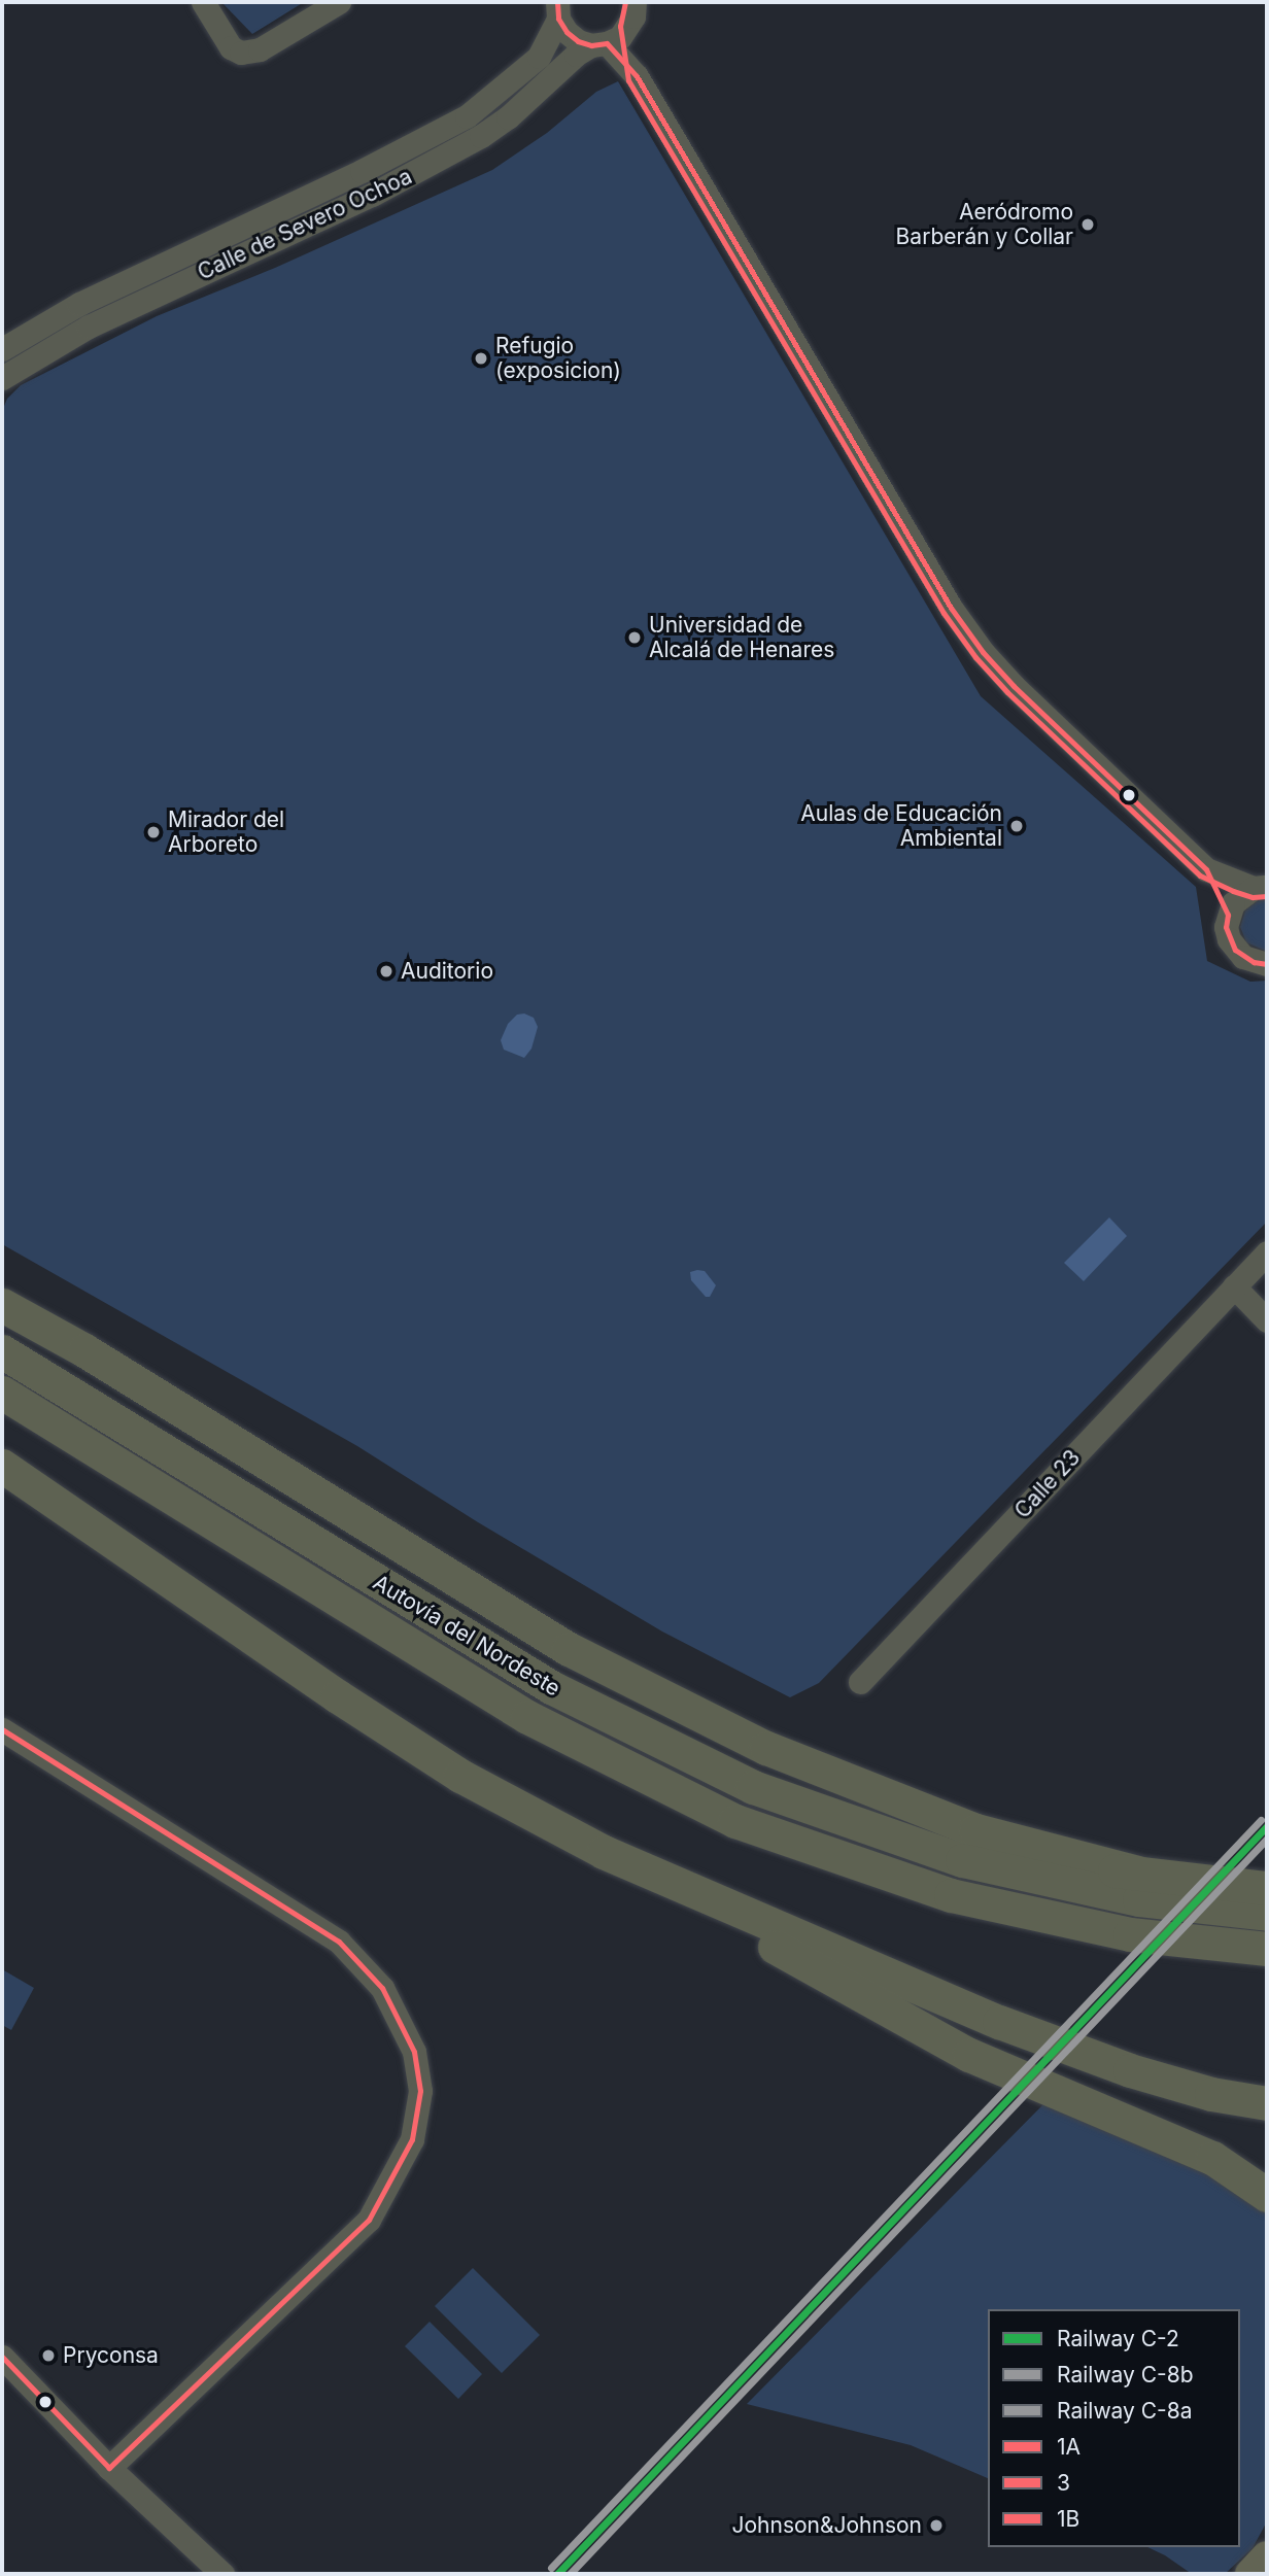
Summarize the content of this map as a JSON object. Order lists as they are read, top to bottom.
{
  "streets": {
    "highway": ["Autovía del Nordeste"],
    "street": ["Calle de Severo Ochoa", "Calle 23"]
  },
  "places": [
    "Aeródromo Barberán y Collar",
    "Refugio (exposicion)",
    "Universidad de Alcalá de Henares",
    "Aulas de Educación Ambiental",
    "Mirador del Arboreto",
    "Auditorio",
    "Pryconsa",
    "Johnson&Johnson"
  ],
  "lines": [
    "transit line 1A",
    "transit line 1B",
    "transit line 3",
    "rail line C-8a",
    "rail line C-2",
    "rail line C-8b"
  ],
  "legend": [
    "Railway C-2",
    "Railway C-8b",
    "Railway C-8a",
    "1A",
    "3",
    "1B"
  ]
}
